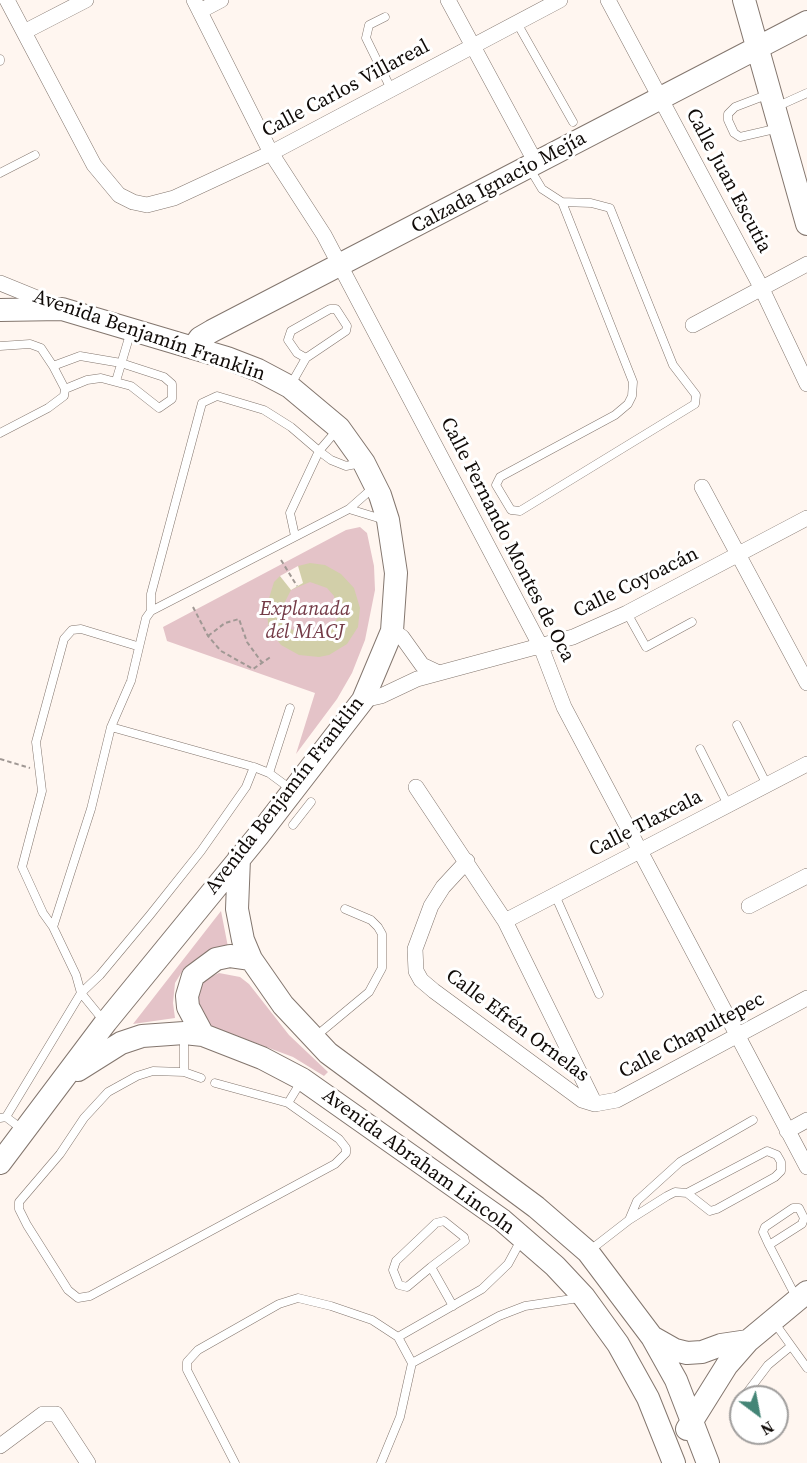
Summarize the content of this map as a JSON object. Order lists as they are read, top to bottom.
{
  "streets": {
    "main road": ["Calzada Ignacio Mejía", "Avenida Benjamín Franklin", "Avenida Abraham Lincoln"],
    "street": [
      "Calle Carlos Villareal",
      "Calle Juan Escutia",
      "Calle Fernando Montes de Oca",
      "Calle Coyoacán",
      "Calle Tlaxcala",
      "Calle Efrén Ornelas",
      "Calle Chapultepec"
    ]
  },
  "crossings": [
    ["Calle Carlos Villareal", "Calle Fernando Montes de Oca"],
    ["Calle Juan Escutia", "Calzada Ignacio Mejía"],
    ["Calzada Ignacio Mejía", "Avenida Benjamín Franklin"],
    ["Calzada Ignacio Mejía", "Calle Fernando Montes de Oca"],
    ["Avenida Benjamín Franklin", "Calle Coyoacán"],
    ["Avenida Benjamín Franklin", "Avenida Abraham Lincoln"],
    ["Calle Fernando Montes de Oca", "Calle Coyoacán"],
    ["Calle Fernando Montes de Oca", "Calle Tlaxcala"],
    ["Calle Fernando Montes de Oca", "Calle Chapultepec"],
    ["Calle Tlaxcala", "Calle Efrén Ornelas"],
    ["Calle Efrén Ornelas", "Calle Chapultepec"]
  ],
  "parks": ["Explanada del MACJ"],
  "north": "bottom right"
}
